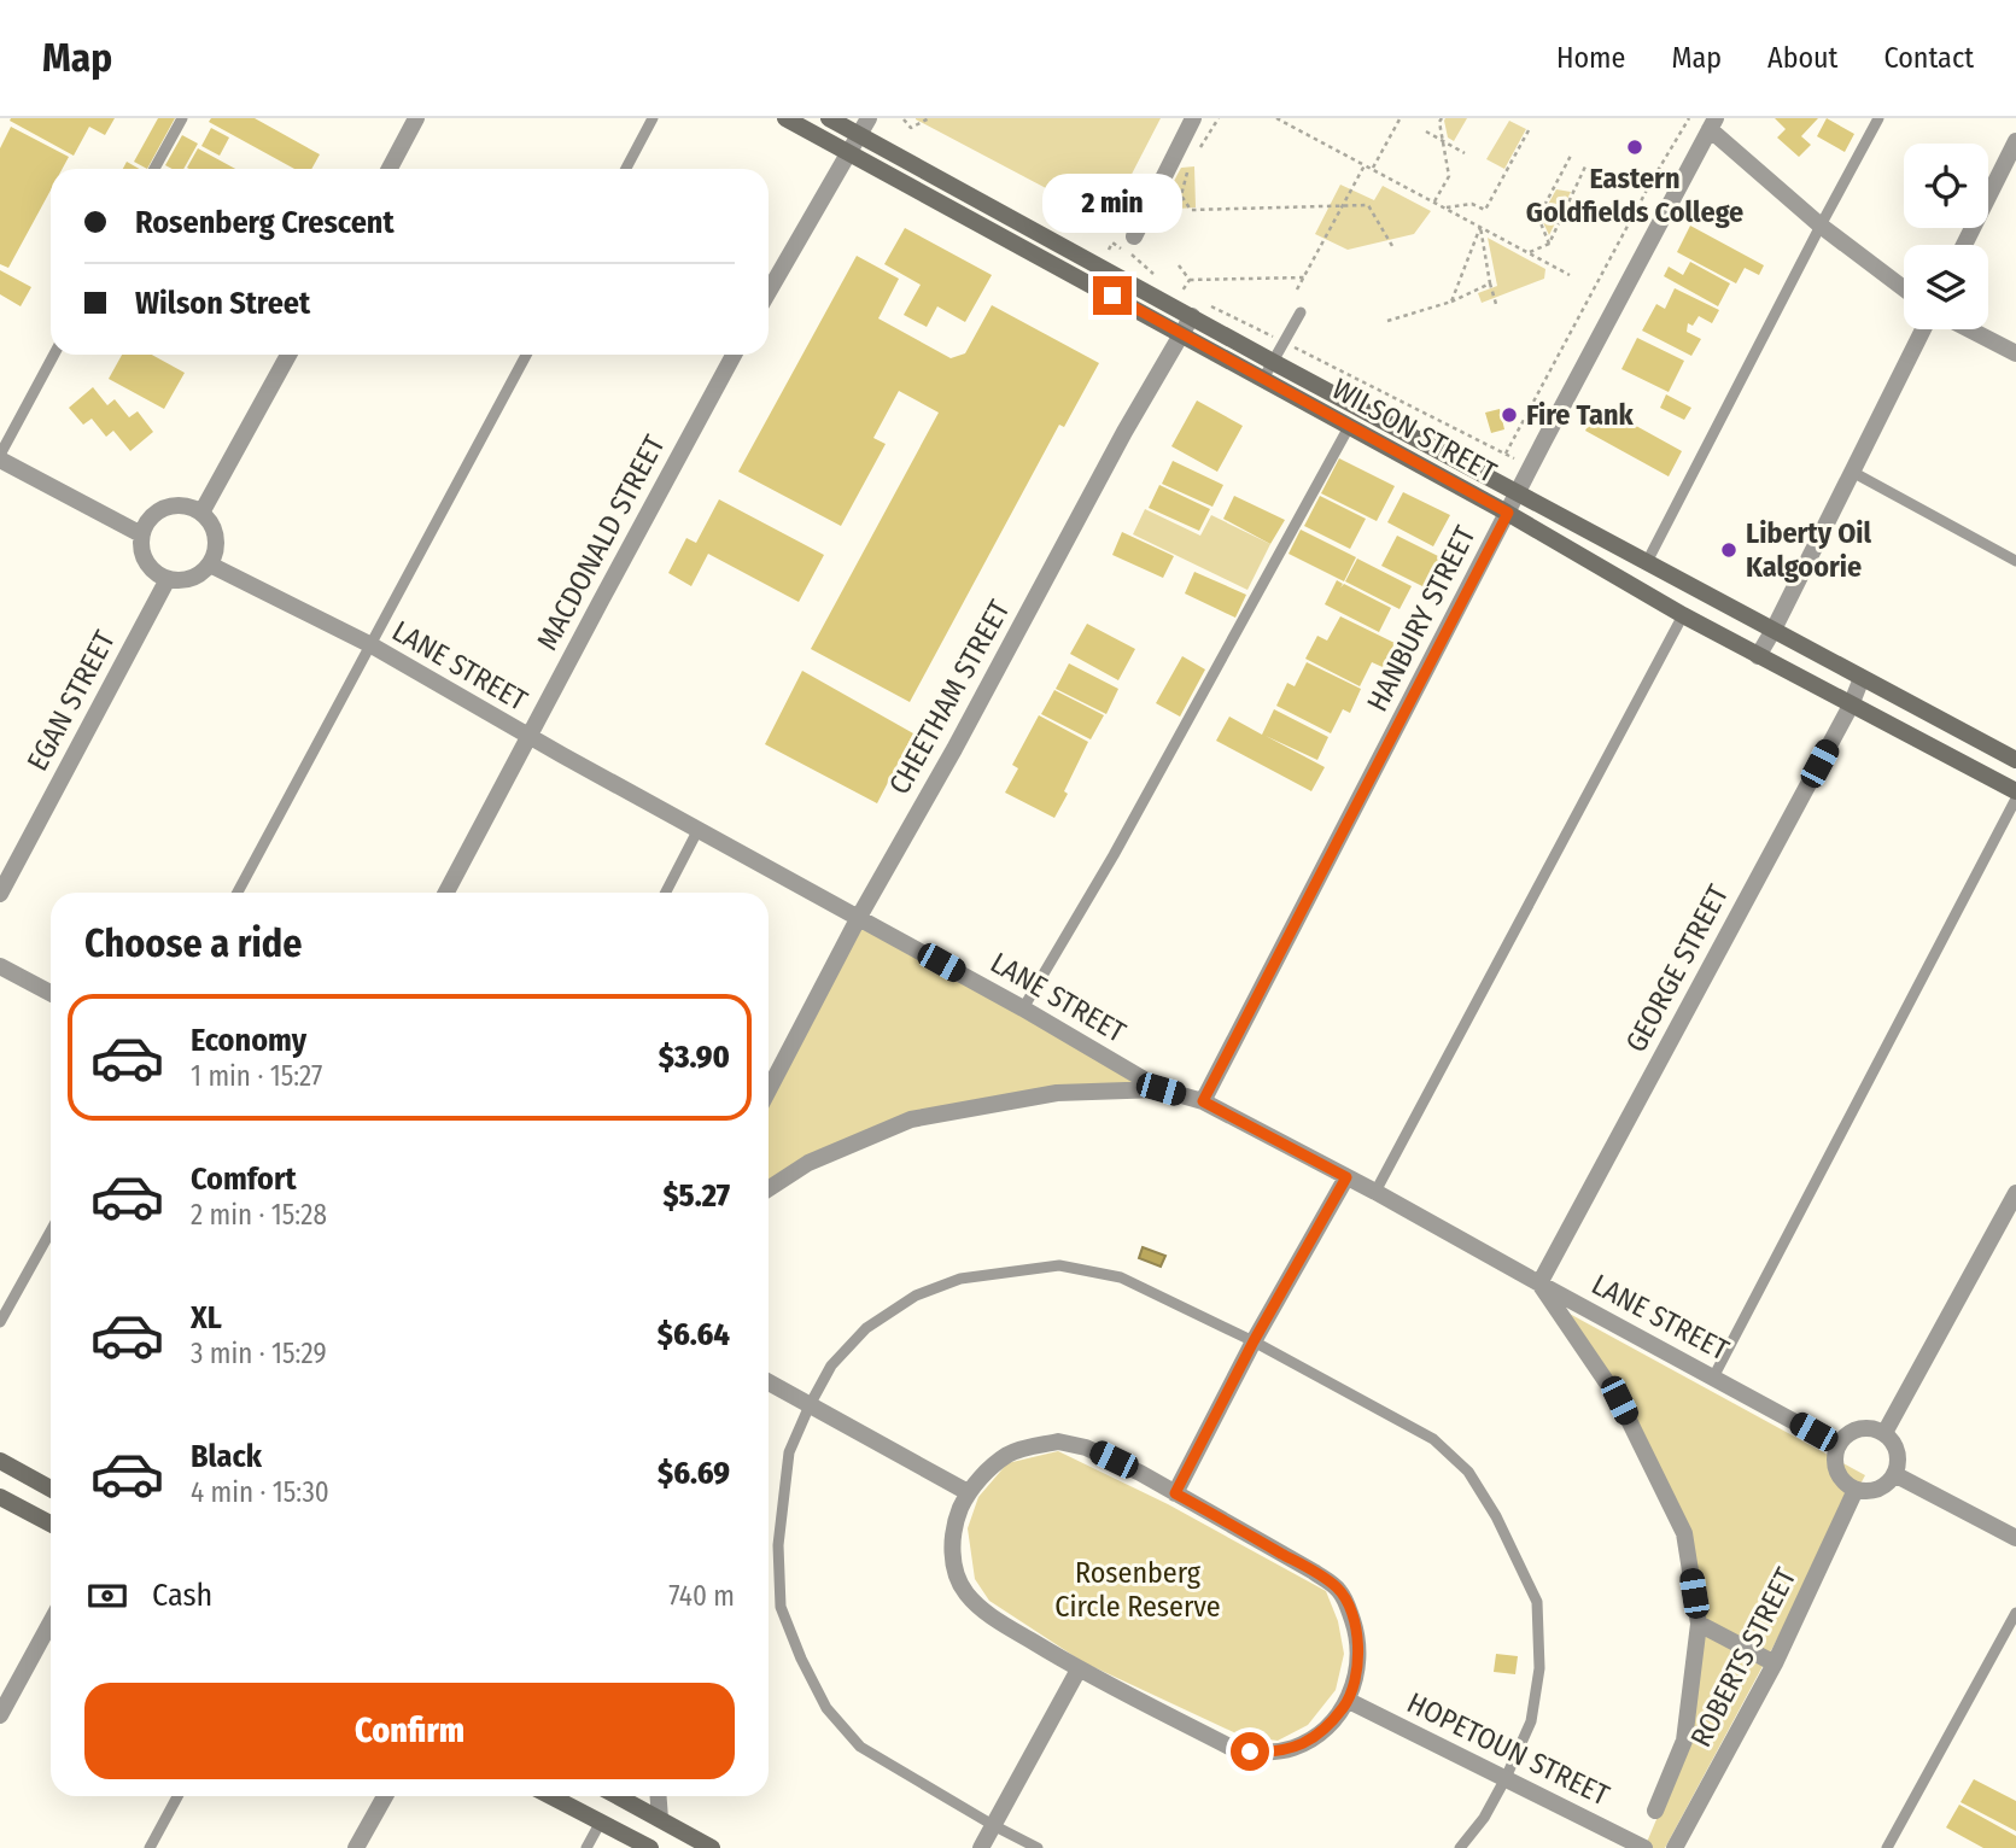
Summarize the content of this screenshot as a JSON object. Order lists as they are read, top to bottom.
{
  "streets": {
    "street": [
      "WILSON STREET",
      "MACDONALD STREET",
      "HANBURY STREET",
      "LANE STREET",
      "CHEETHAM STREET",
      "EGAN STREET",
      "GEORGE STREET",
      "ROBERTS STREET",
      "HOPETOUN STREET"
    ]
  },
  "crossings": [
    ["WILSON STREET", "HANBURY STREET"],
    ["WILSON STREET", "CHEETHAM STREET"],
    ["WILSON STREET", "GEORGE STREET"],
    ["MACDONALD STREET", "LANE STREET"],
    ["HANBURY STREET", "LANE STREET"],
    ["LANE STREET", "CHEETHAM STREET"],
    ["LANE STREET", "EGAN STREET"],
    ["LANE STREET", "GEORGE STREET"],
    ["LANE STREET", "ROBERTS STREET"]
  ],
  "parks": ["Rosenberg Circle Reserve"],
  "places": ["Eastern Goldfields College", "Fire Tank", "Liberty Oil Kalgoorie"],
  "page": {
    "header": "Map",
    "nav": [
      "Home",
      "Map",
      "About",
      "Contact"
    ],
    "banner": ["Rosenberg Crescent", "Wilson Street"],
    "bubble": "2 min",
    "heading": "Choose a ride",
    "list": [
      {
        "name": "Economy",
        "note": "1 min · 15:27",
        "value": "$3.90"
      },
      {
        "name": "Comfort",
        "note": "2 min · 15:28",
        "value": "$5.27"
      },
      {
        "name": "XL",
        "note": "3 min · 15:29",
        "value": "$6.64"
      },
      {
        "name": "Black",
        "note": "4 min · 15:30",
        "value": "$6.69"
      }
    ],
    "pay": ["Cash", "740 m"],
    "buttons": "Confirm"
  }
}
